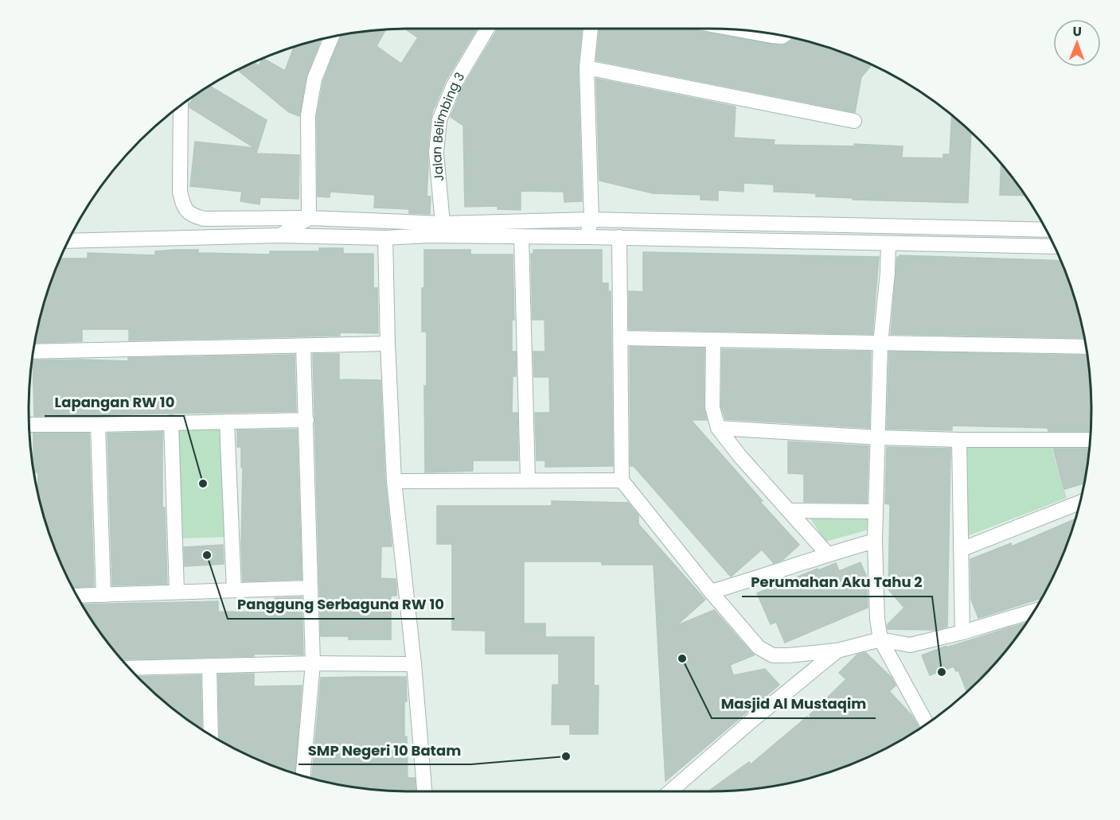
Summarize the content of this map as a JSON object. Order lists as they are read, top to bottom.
{
  "streets": {
    "street": ["Jalan Belimbing 3"]
  },
  "places": [
    "Lapangan RW 10",
    "Panggung Serbaguna RW 10",
    "Masjid Al Mustaqim",
    "Perumahan Aku Tahu 2",
    "SMP Negeri 10 Batam"
  ],
  "north": "top"
}
